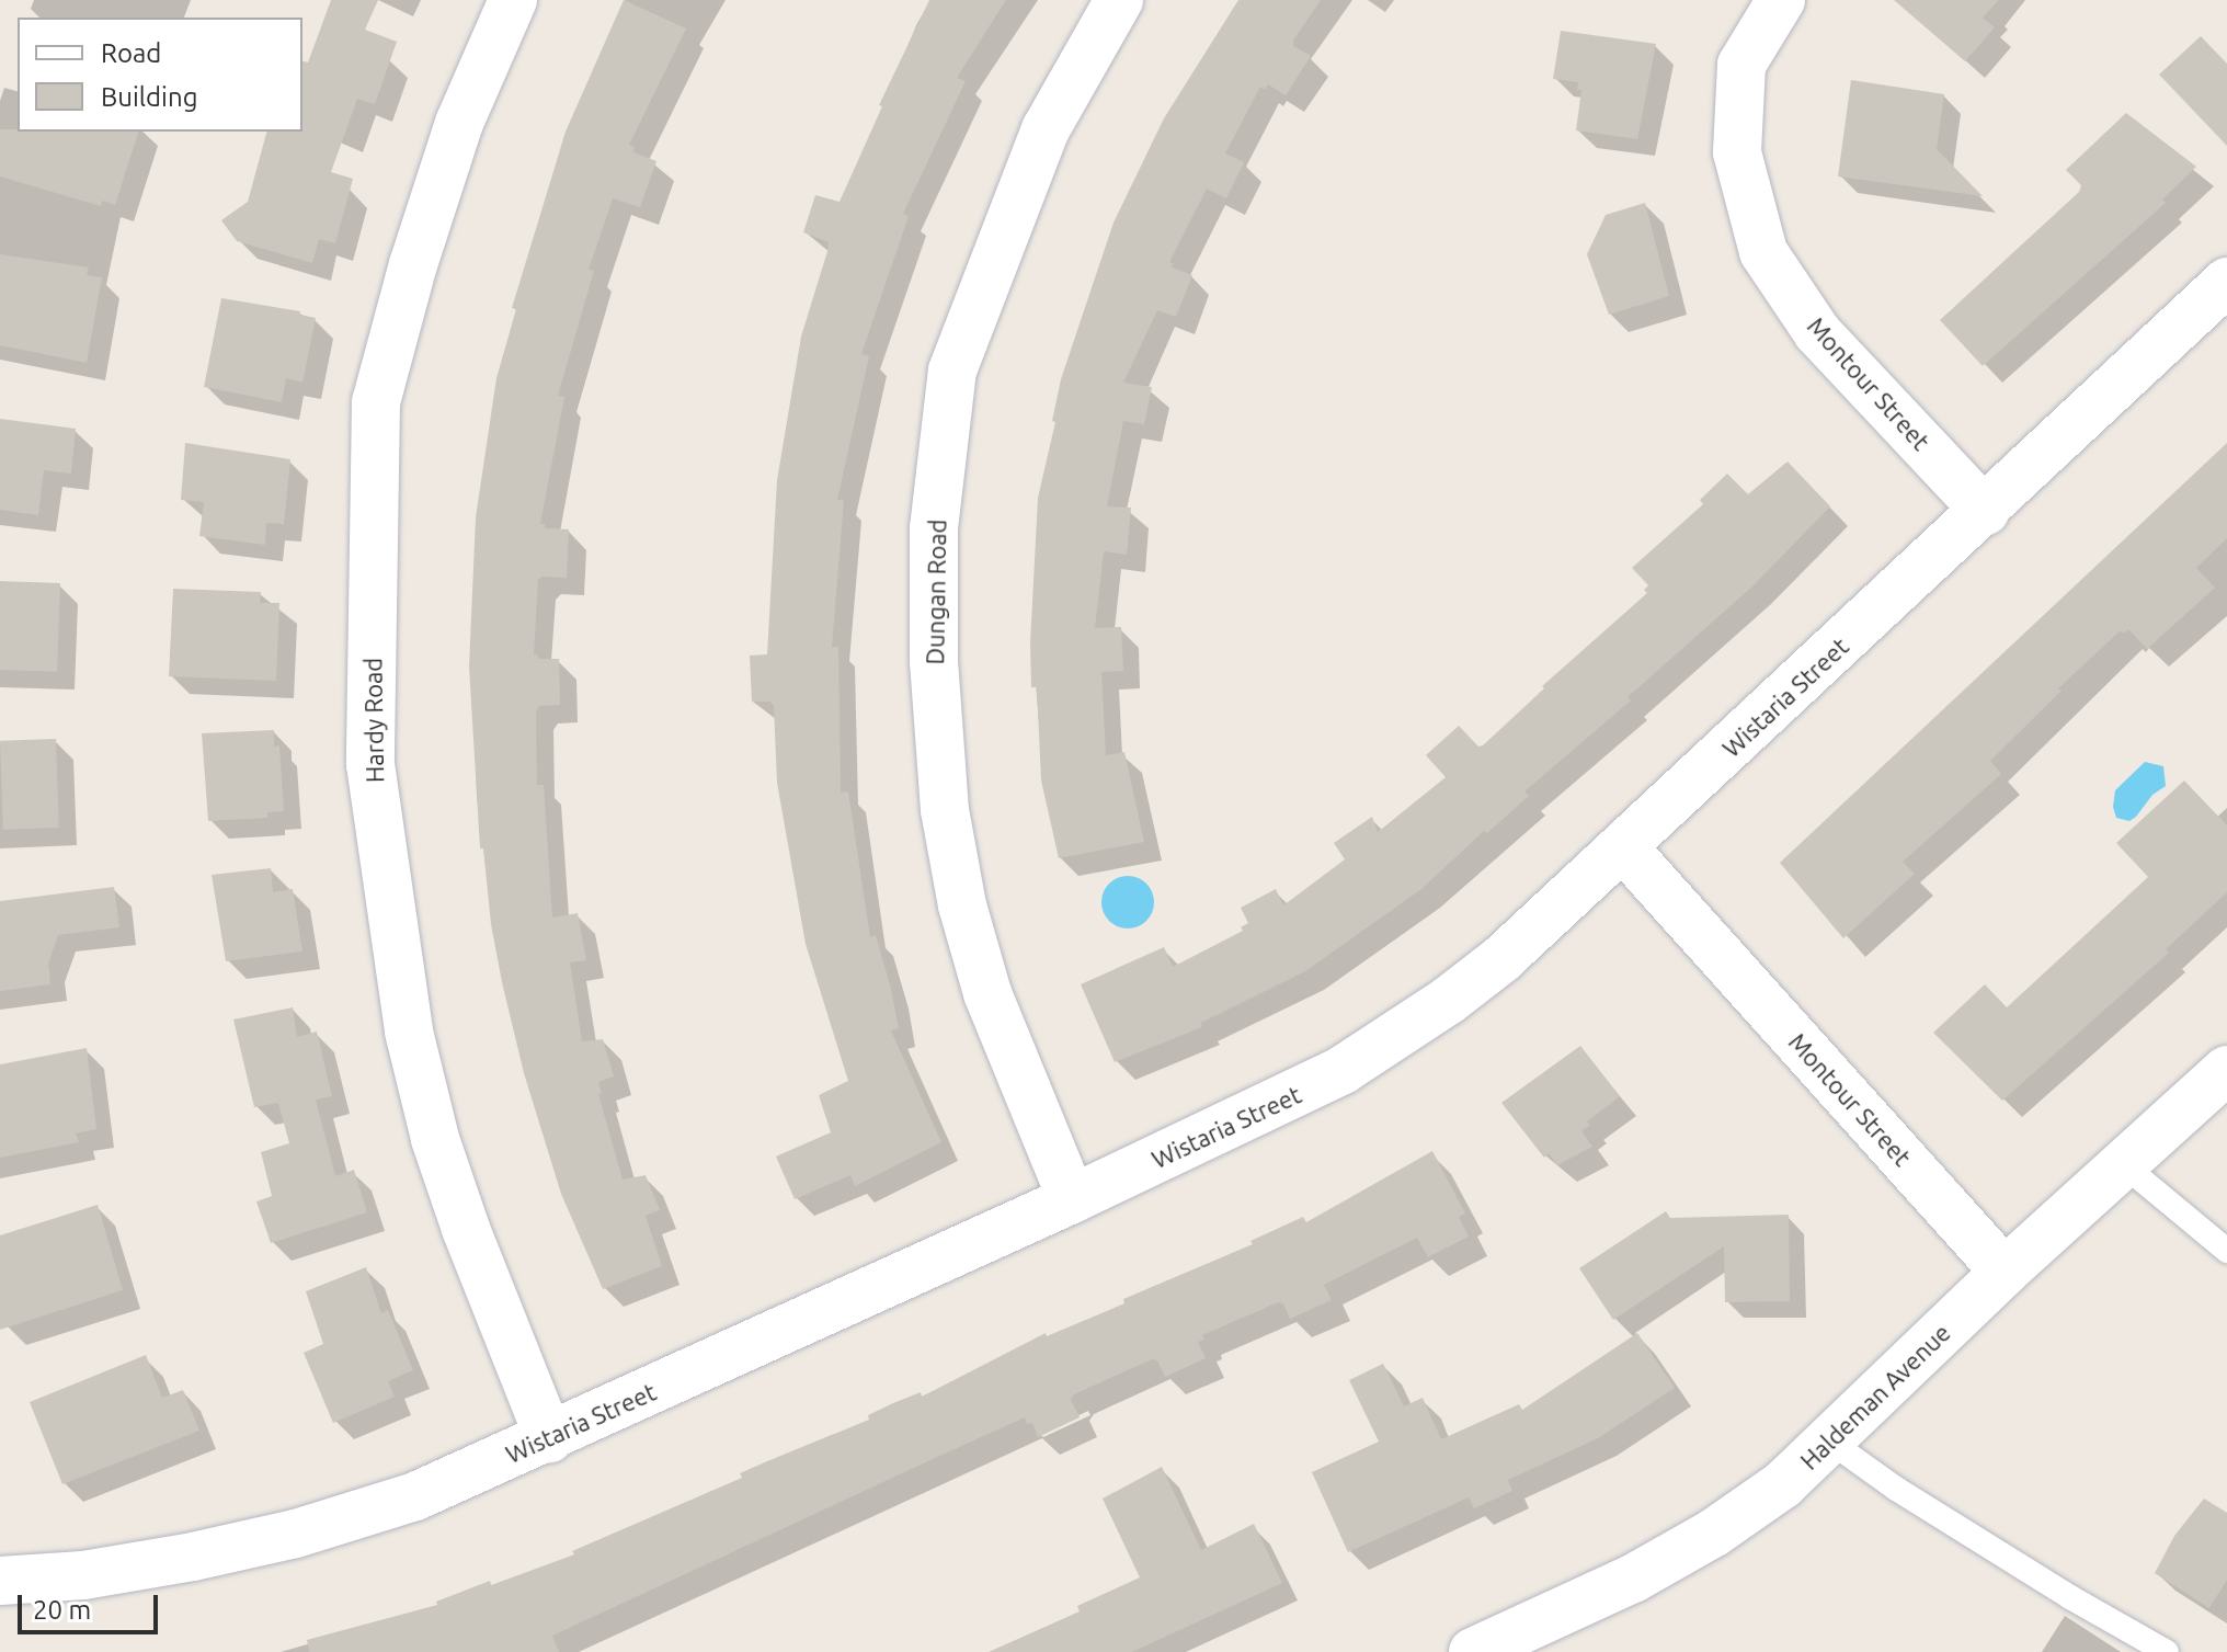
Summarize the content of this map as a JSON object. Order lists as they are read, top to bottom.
{
  "streets": {
    "street": [
      "Montour Street",
      "Dungan Road",
      "Wistaria Street",
      "Hardy Road",
      "Haldeman Avenue"
    ]
  },
  "crossings": [
    ["Montour Street", "Wistaria Street"],
    ["Montour Street", "Haldeman Avenue"],
    ["Dungan Road", "Wistaria Street"],
    ["Wistaria Street", "Hardy Road"]
  ],
  "legend": ["Road", "Building"],
  "scale_bar": "20 m"
}
